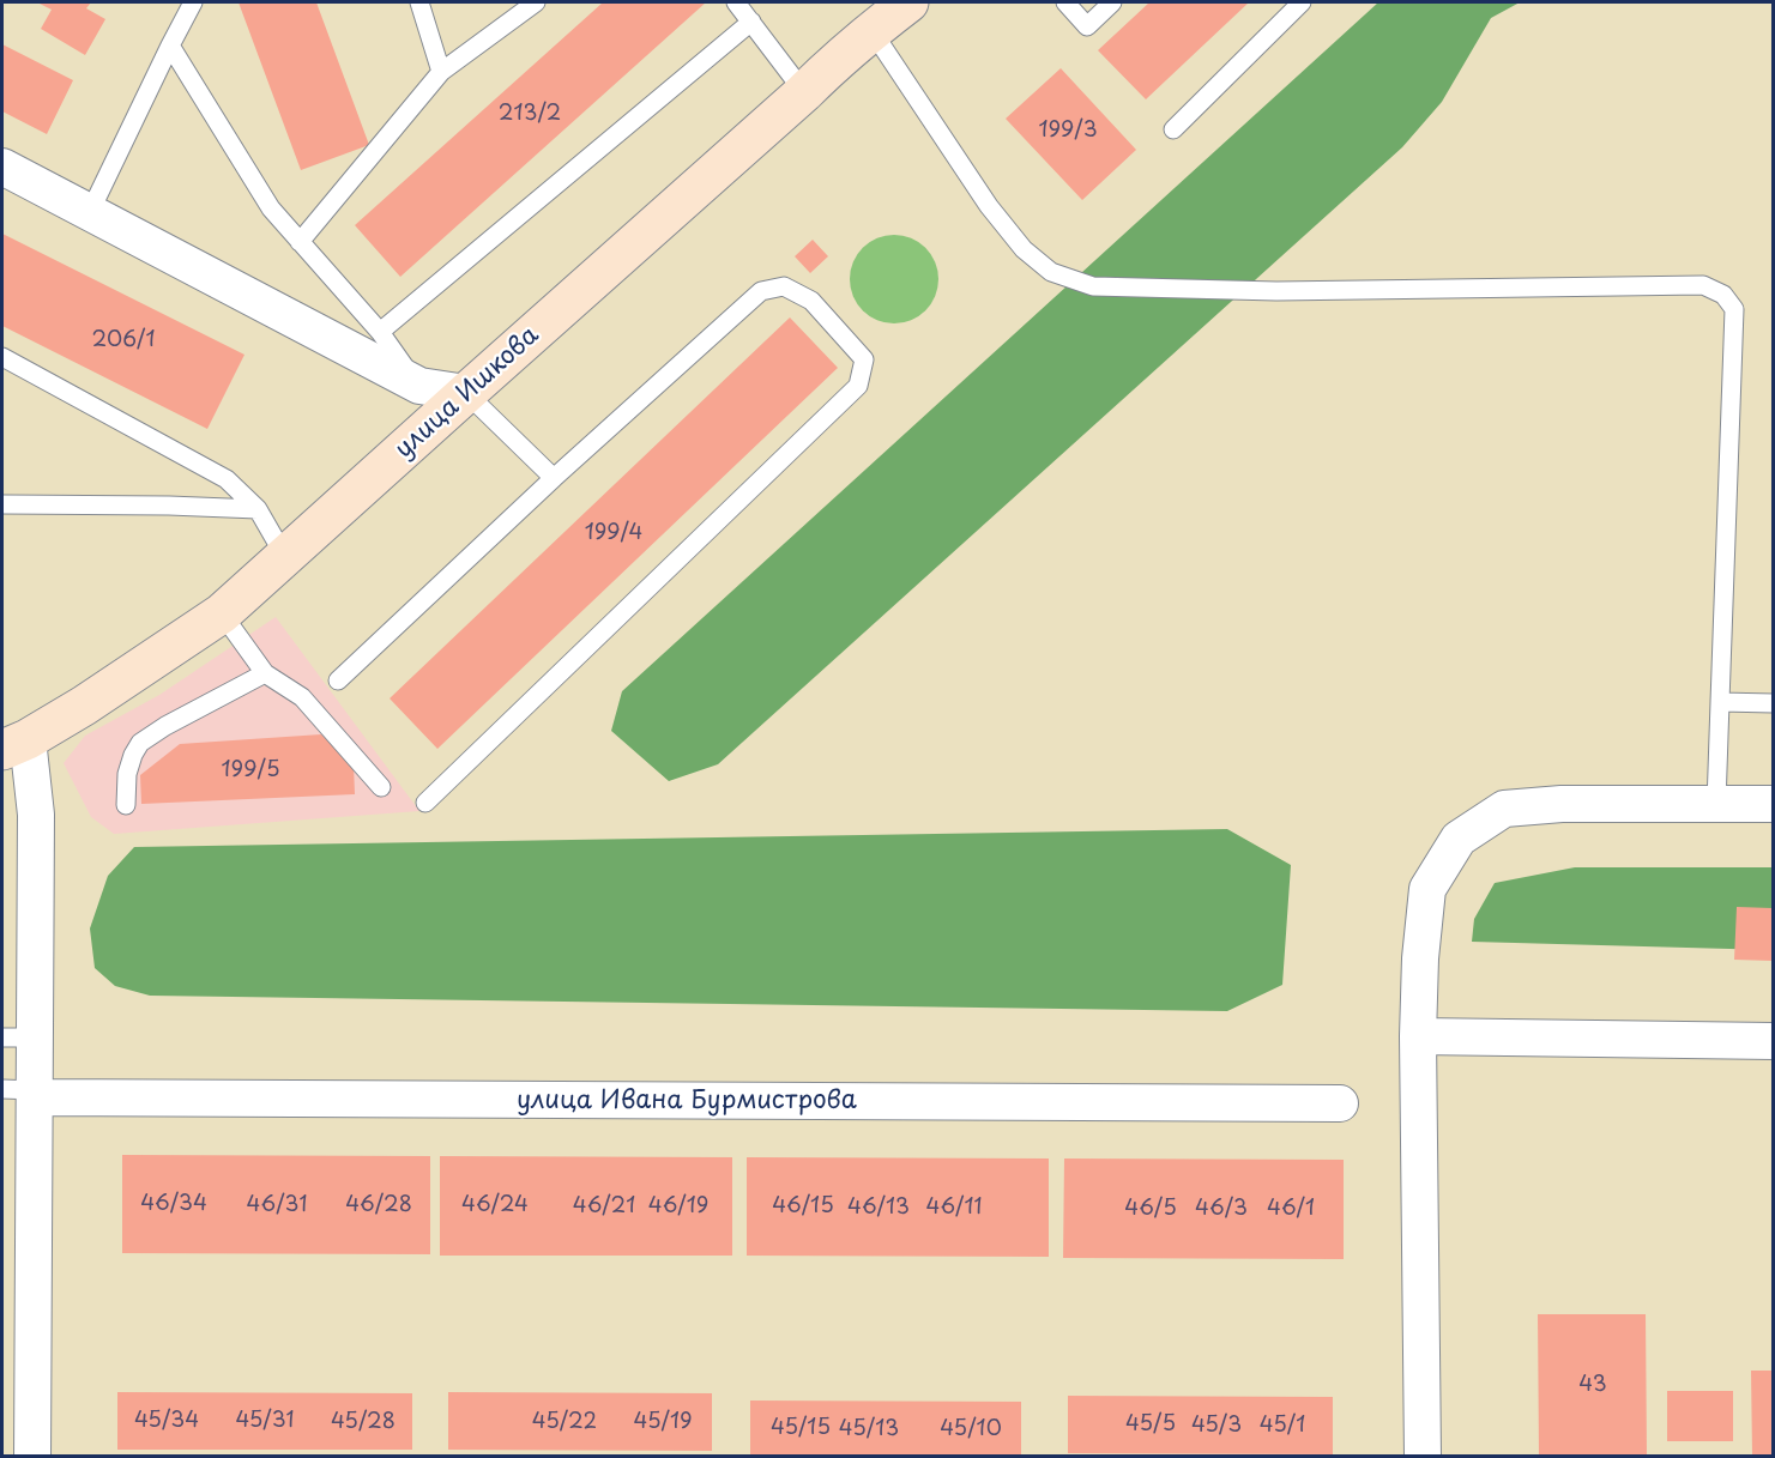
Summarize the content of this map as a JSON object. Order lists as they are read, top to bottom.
{
  "streets": {
    "street": ["улица Ишкова", "улица Ивана Бурмистрова"]
  },
  "house_numbers": [
    "213/2",
    "199/3",
    "206/1",
    "199/4",
    "199/5",
    "46/34",
    "46/31",
    "46/28",
    "46/24",
    "46/21",
    "46/19",
    "46/15",
    "46/13",
    "46/11",
    "46/5",
    "46/3",
    "46/1",
    "43",
    "45/34",
    "45/31",
    "45/28",
    "45/22",
    "45/19",
    "45/5",
    "45/3",
    "45/1",
    "45/15",
    "45/13",
    "45/10"
  ]
}
